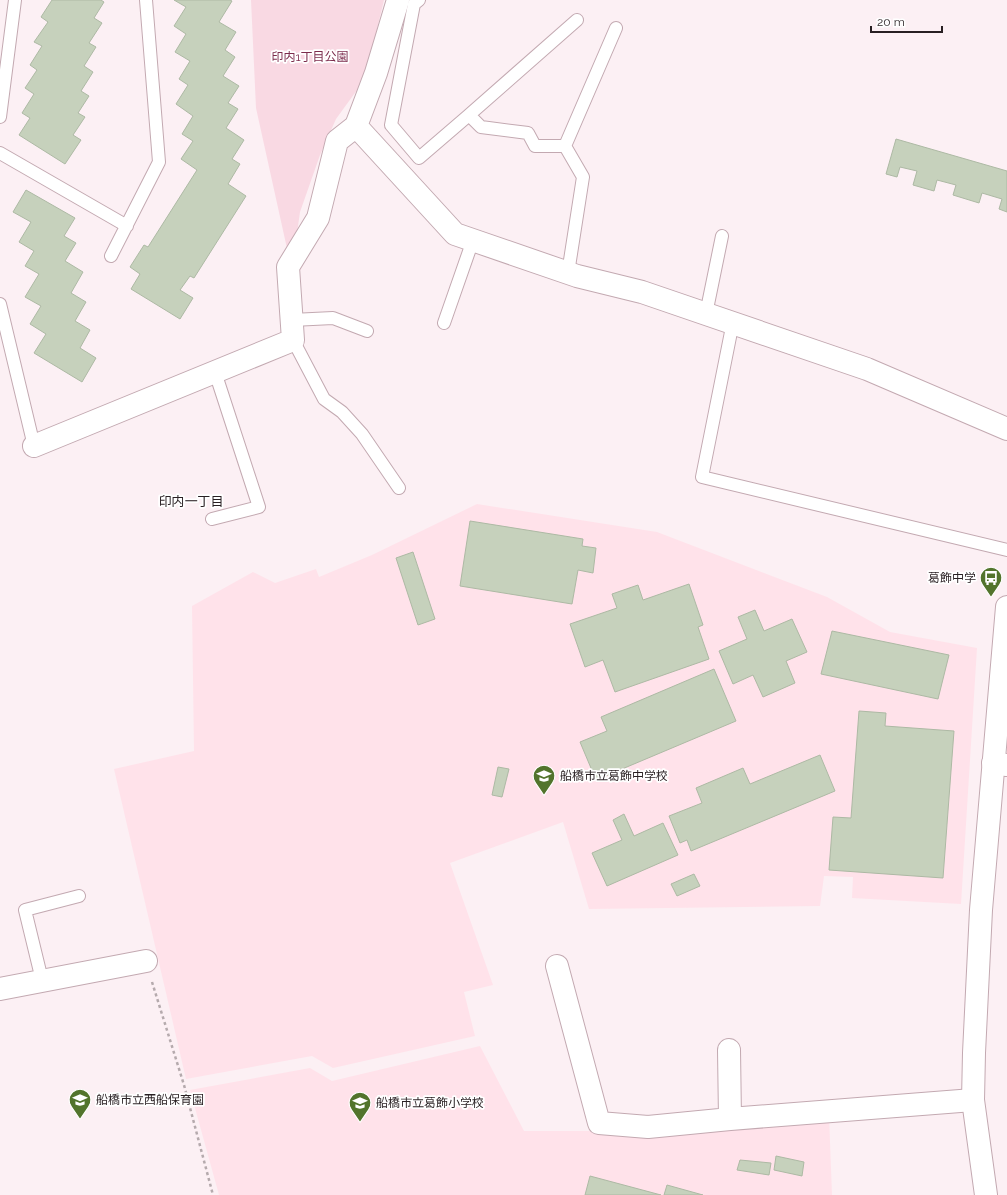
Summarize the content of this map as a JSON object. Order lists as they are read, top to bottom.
{
  "districts": ["印内一丁目"],
  "parks": ["印内1丁目公園"],
  "places": {
    "bus stop": ["葛飾中学"],
    "school or university": ["船橋市立葛飾中学校", "船橋市立西船保育園", "船橋市立葛飾小学校"]
  },
  "scale_bar": "20 m"
}
